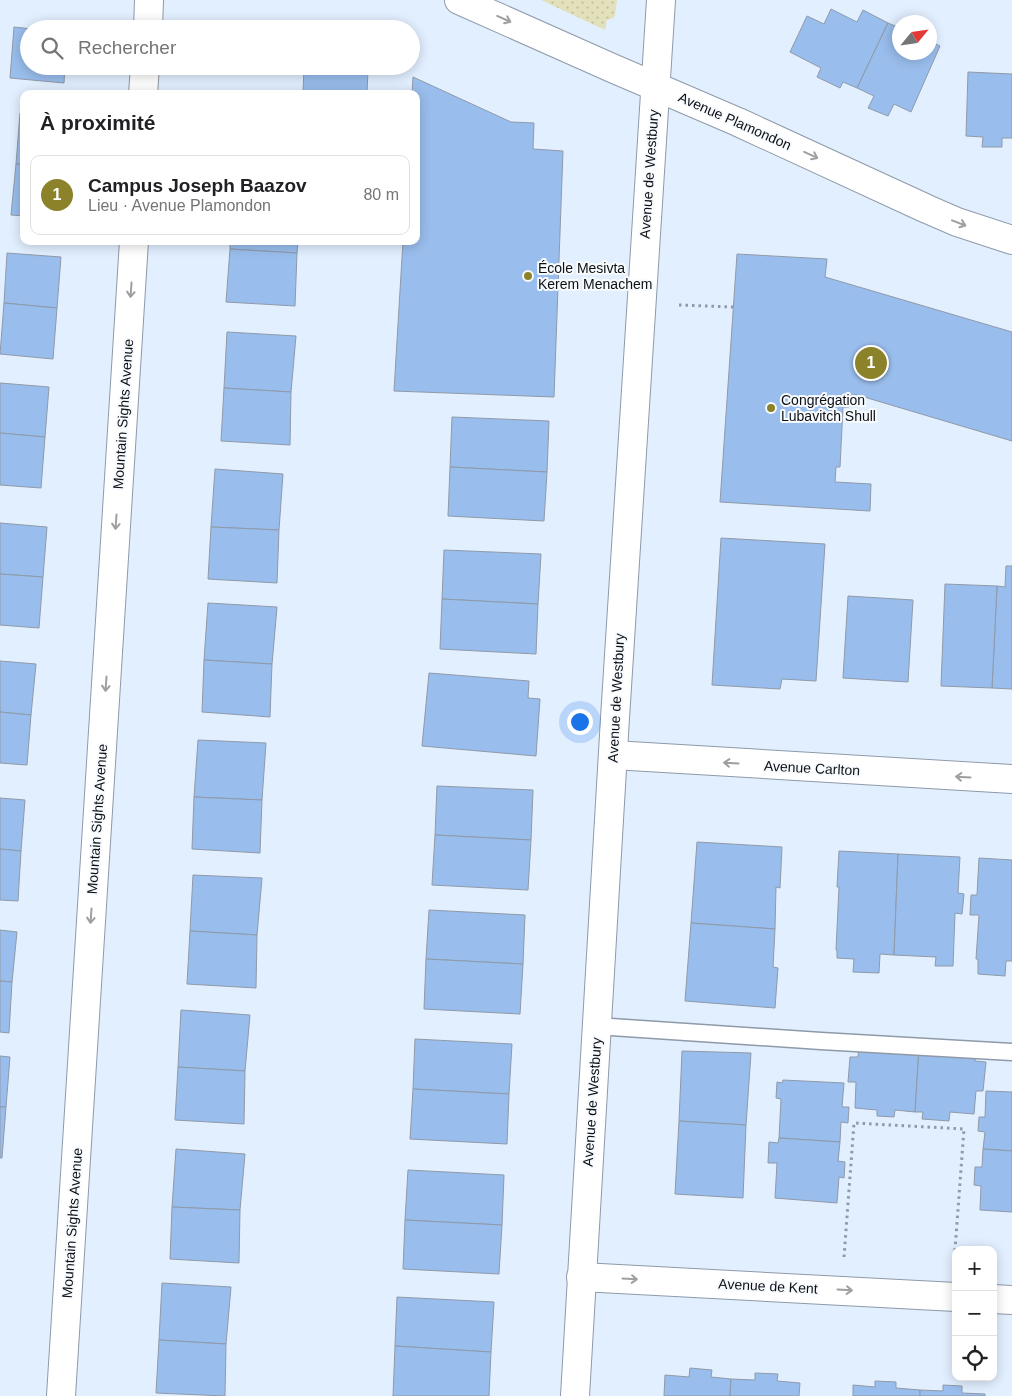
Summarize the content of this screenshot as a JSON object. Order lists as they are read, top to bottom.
{
  "streets": {
    "street": [
      "Avenue Plamondon",
      "Avenue de Westbury",
      "Mountain Sights Avenue",
      "Avenue Carlton",
      "Avenue de Kent"
    ]
  },
  "crossings": [
    ["Avenue Plamondon", "Avenue de Westbury"],
    ["Avenue de Westbury", "Avenue Carlton"],
    ["Avenue de Westbury", "Avenue de Kent"]
  ],
  "one_way": [
    "Avenue Plamondon",
    "Mountain Sights Avenue",
    "Avenue Carlton",
    "Avenue de Kent"
  ],
  "places": ["École Mesivta Kerem Menachem", "Congrégation Lubavitch Shull"],
  "north": "top right",
  "page": {
    "search": "Rechercher",
    "heading": "À proximité",
    "list": [
      {
        "mark": "1",
        "name": "Campus Joseph Baazov",
        "note": "Lieu · Avenue Plamondon",
        "value": "80 m"
      }
    ],
    "pins": "1",
    "map_buttons": ["+", "−"]
  }
}
